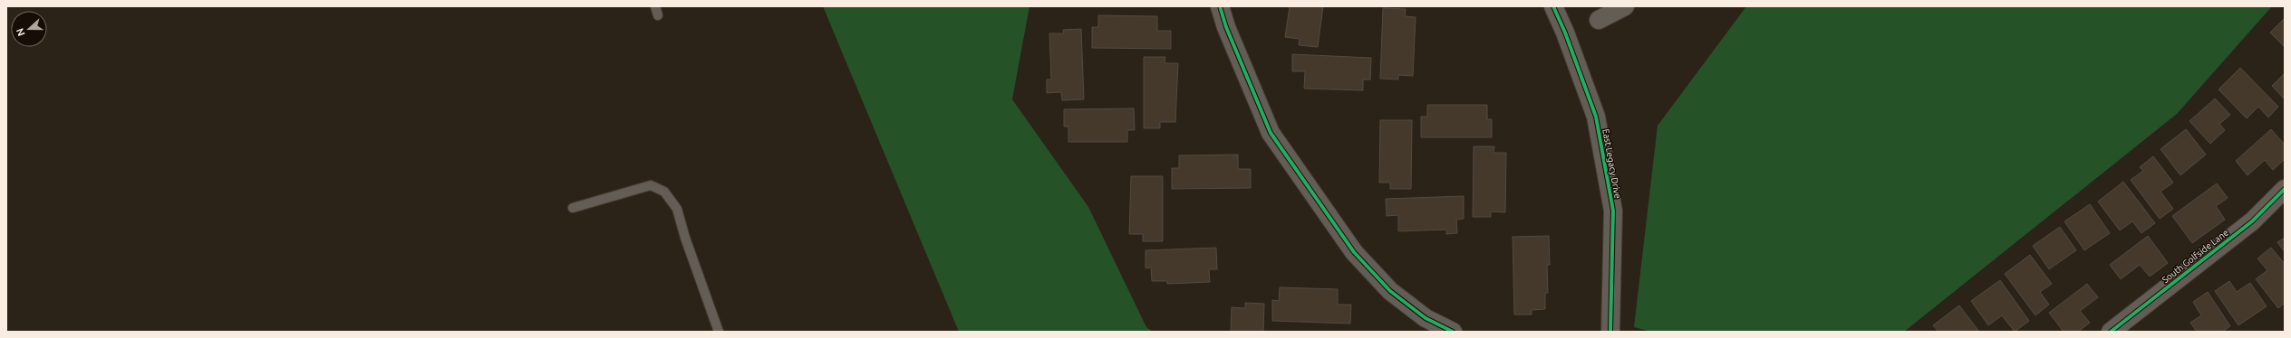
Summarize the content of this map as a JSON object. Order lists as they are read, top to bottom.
{
  "streets": {
    "street": ["East Legacy Drive", "South Golfside Lane"]
  },
  "north": "left"
}
